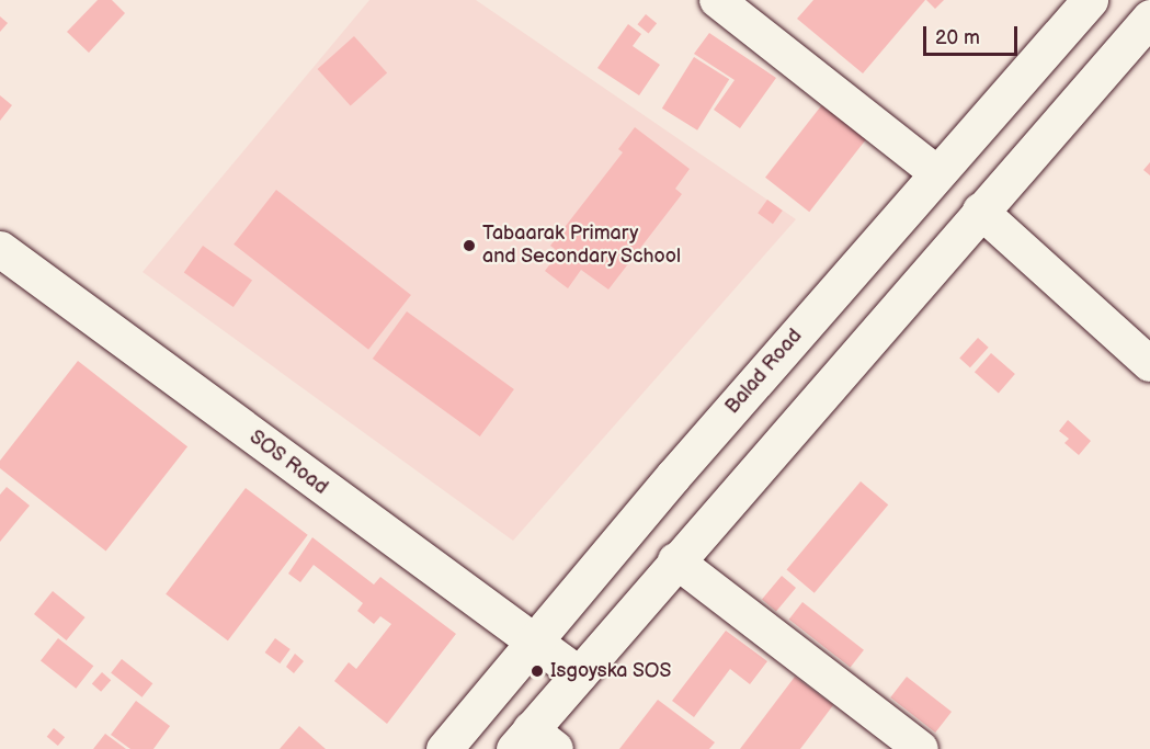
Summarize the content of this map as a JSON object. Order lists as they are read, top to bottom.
{
  "streets": {
    "main road": ["Balad Road", "SOS Road"]
  },
  "crossings": [
    ["Balad Road", "SOS Road"]
  ],
  "places": ["Tabaarak Primary and Secondary School", "Isgoyska SOS"],
  "scale_bar": "20 m"
}
